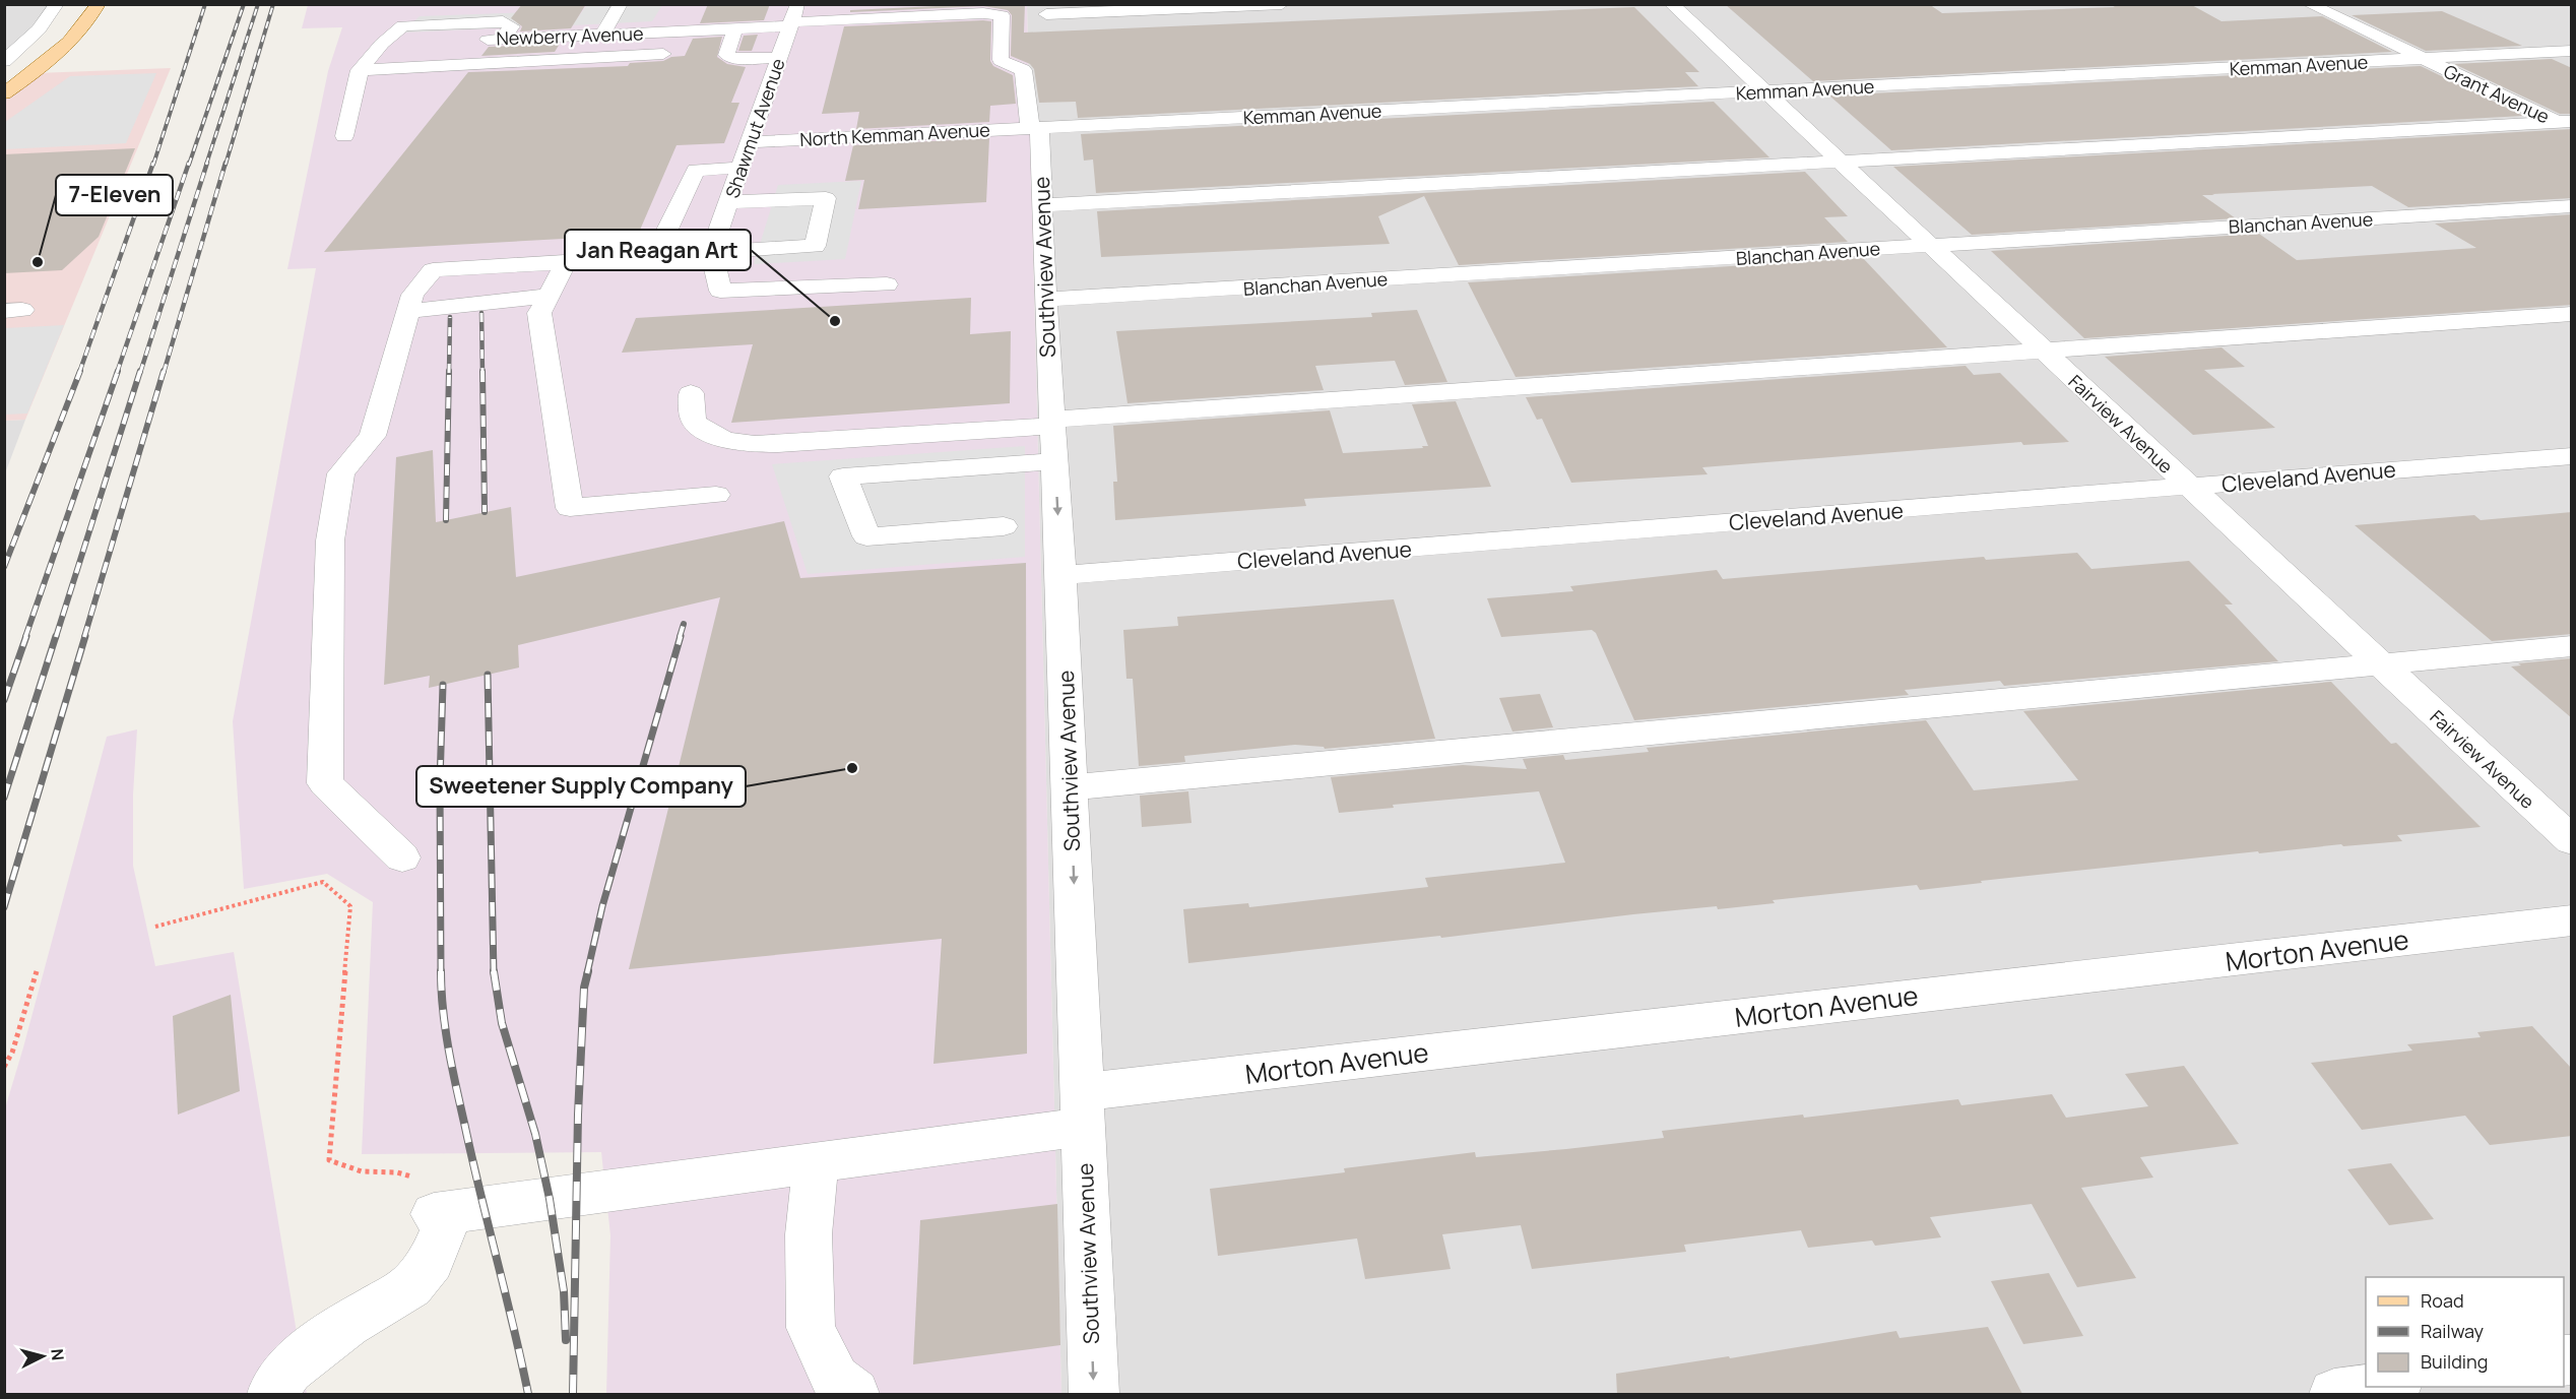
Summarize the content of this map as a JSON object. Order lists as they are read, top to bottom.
{
  "streets": {
    "street": [
      "Newberry Avenue",
      "Kemman Avenue",
      "Grant Avenue",
      "Shawmut Avenue",
      "North Kemman Avenue",
      "Blanchan Avenue",
      "Southview Avenue",
      "Fairview Avenue",
      "Cleveland Avenue",
      "Morton Avenue"
    ]
  },
  "crossings": [
    ["Newberry Avenue", "Shawmut Avenue"],
    ["Newberry Avenue", "Southview Avenue"],
    ["Kemman Avenue", "Grant Avenue"],
    ["Kemman Avenue", "North Kemman Avenue"],
    ["Kemman Avenue", "Southview Avenue"],
    ["Kemman Avenue", "Fairview Avenue"],
    ["Shawmut Avenue", "North Kemman Avenue"],
    ["Shawmut Avenue", "Southview Avenue"],
    ["North Kemman Avenue", "Southview Avenue"],
    ["Blanchan Avenue", "Southview Avenue"],
    ["Blanchan Avenue", "Fairview Avenue"],
    ["Southview Avenue", "Cleveland Avenue"],
    ["Southview Avenue", "Morton Avenue"],
    ["Fairview Avenue", "Cleveland Avenue"]
  ],
  "places": ["7-Eleven", "Jan Reagan Art", "Sweetener Supply Company"],
  "legend": ["Road", "Railway", "Building"],
  "north": "right"
}
